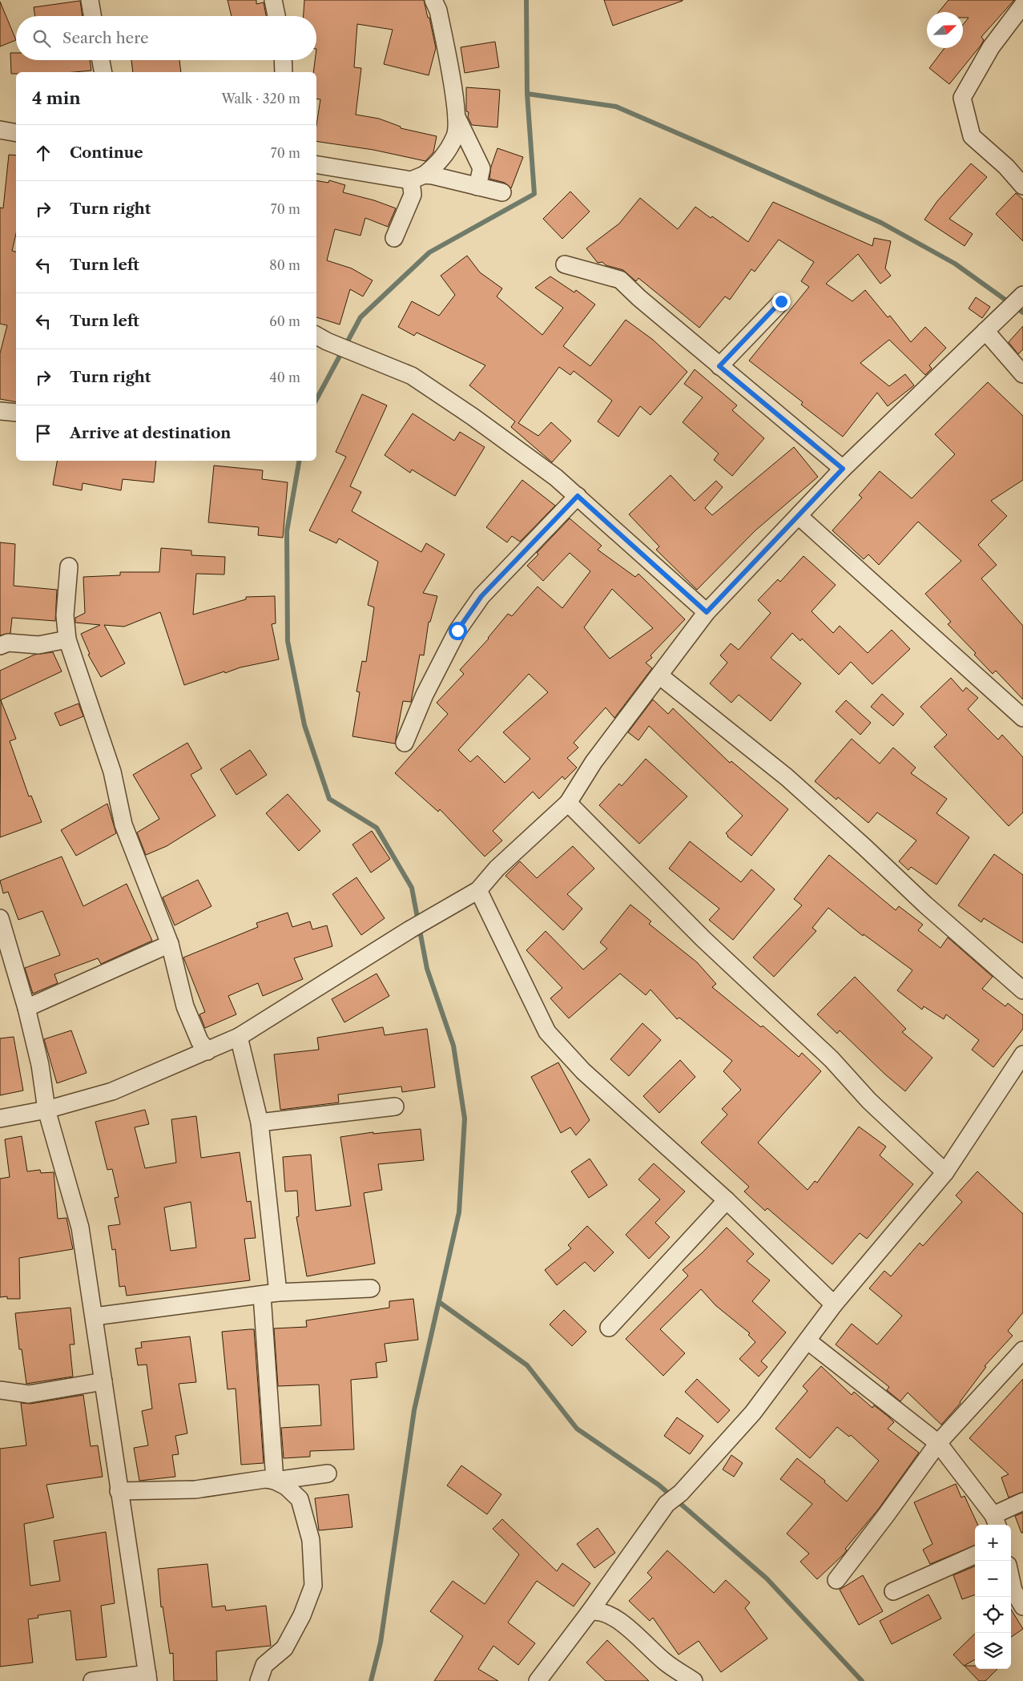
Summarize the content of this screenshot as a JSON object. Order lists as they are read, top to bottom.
{
  "north": "top right",
  "page": {
    "search": "Search here",
    "heading": ["4 min", "Walk · 320 m"],
    "list": [
      ["Continue", "70 m"],
      ["Turn right", "70 m"],
      ["Turn left", "80 m"],
      ["Turn left", "60 m"],
      ["Turn right", "40 m"],
      "Arrive at destination"
    ],
    "map_buttons": ["+", "−"]
  }
}
